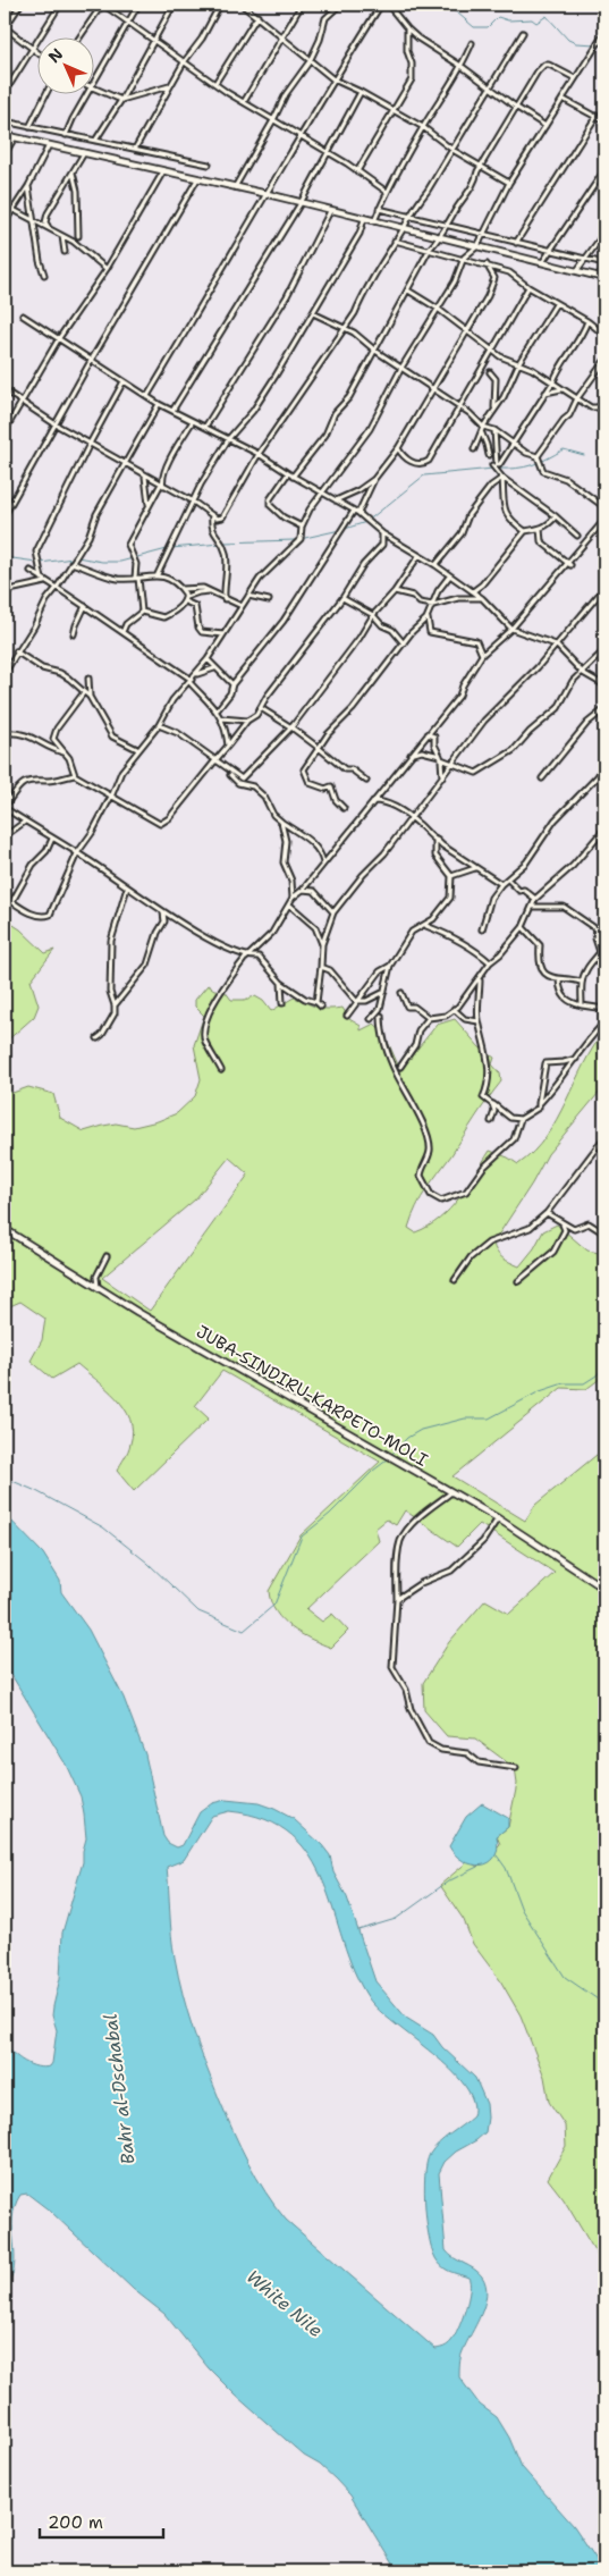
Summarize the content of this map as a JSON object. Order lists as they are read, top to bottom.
{
  "streets": {
    "main road": ["JUBA-SINDIRU-KARPETO-MOLI"]
  },
  "water": ["Bahr al-Dschabal", "White Nile"],
  "scale_bar": "200 m",
  "north": "top left"
}
